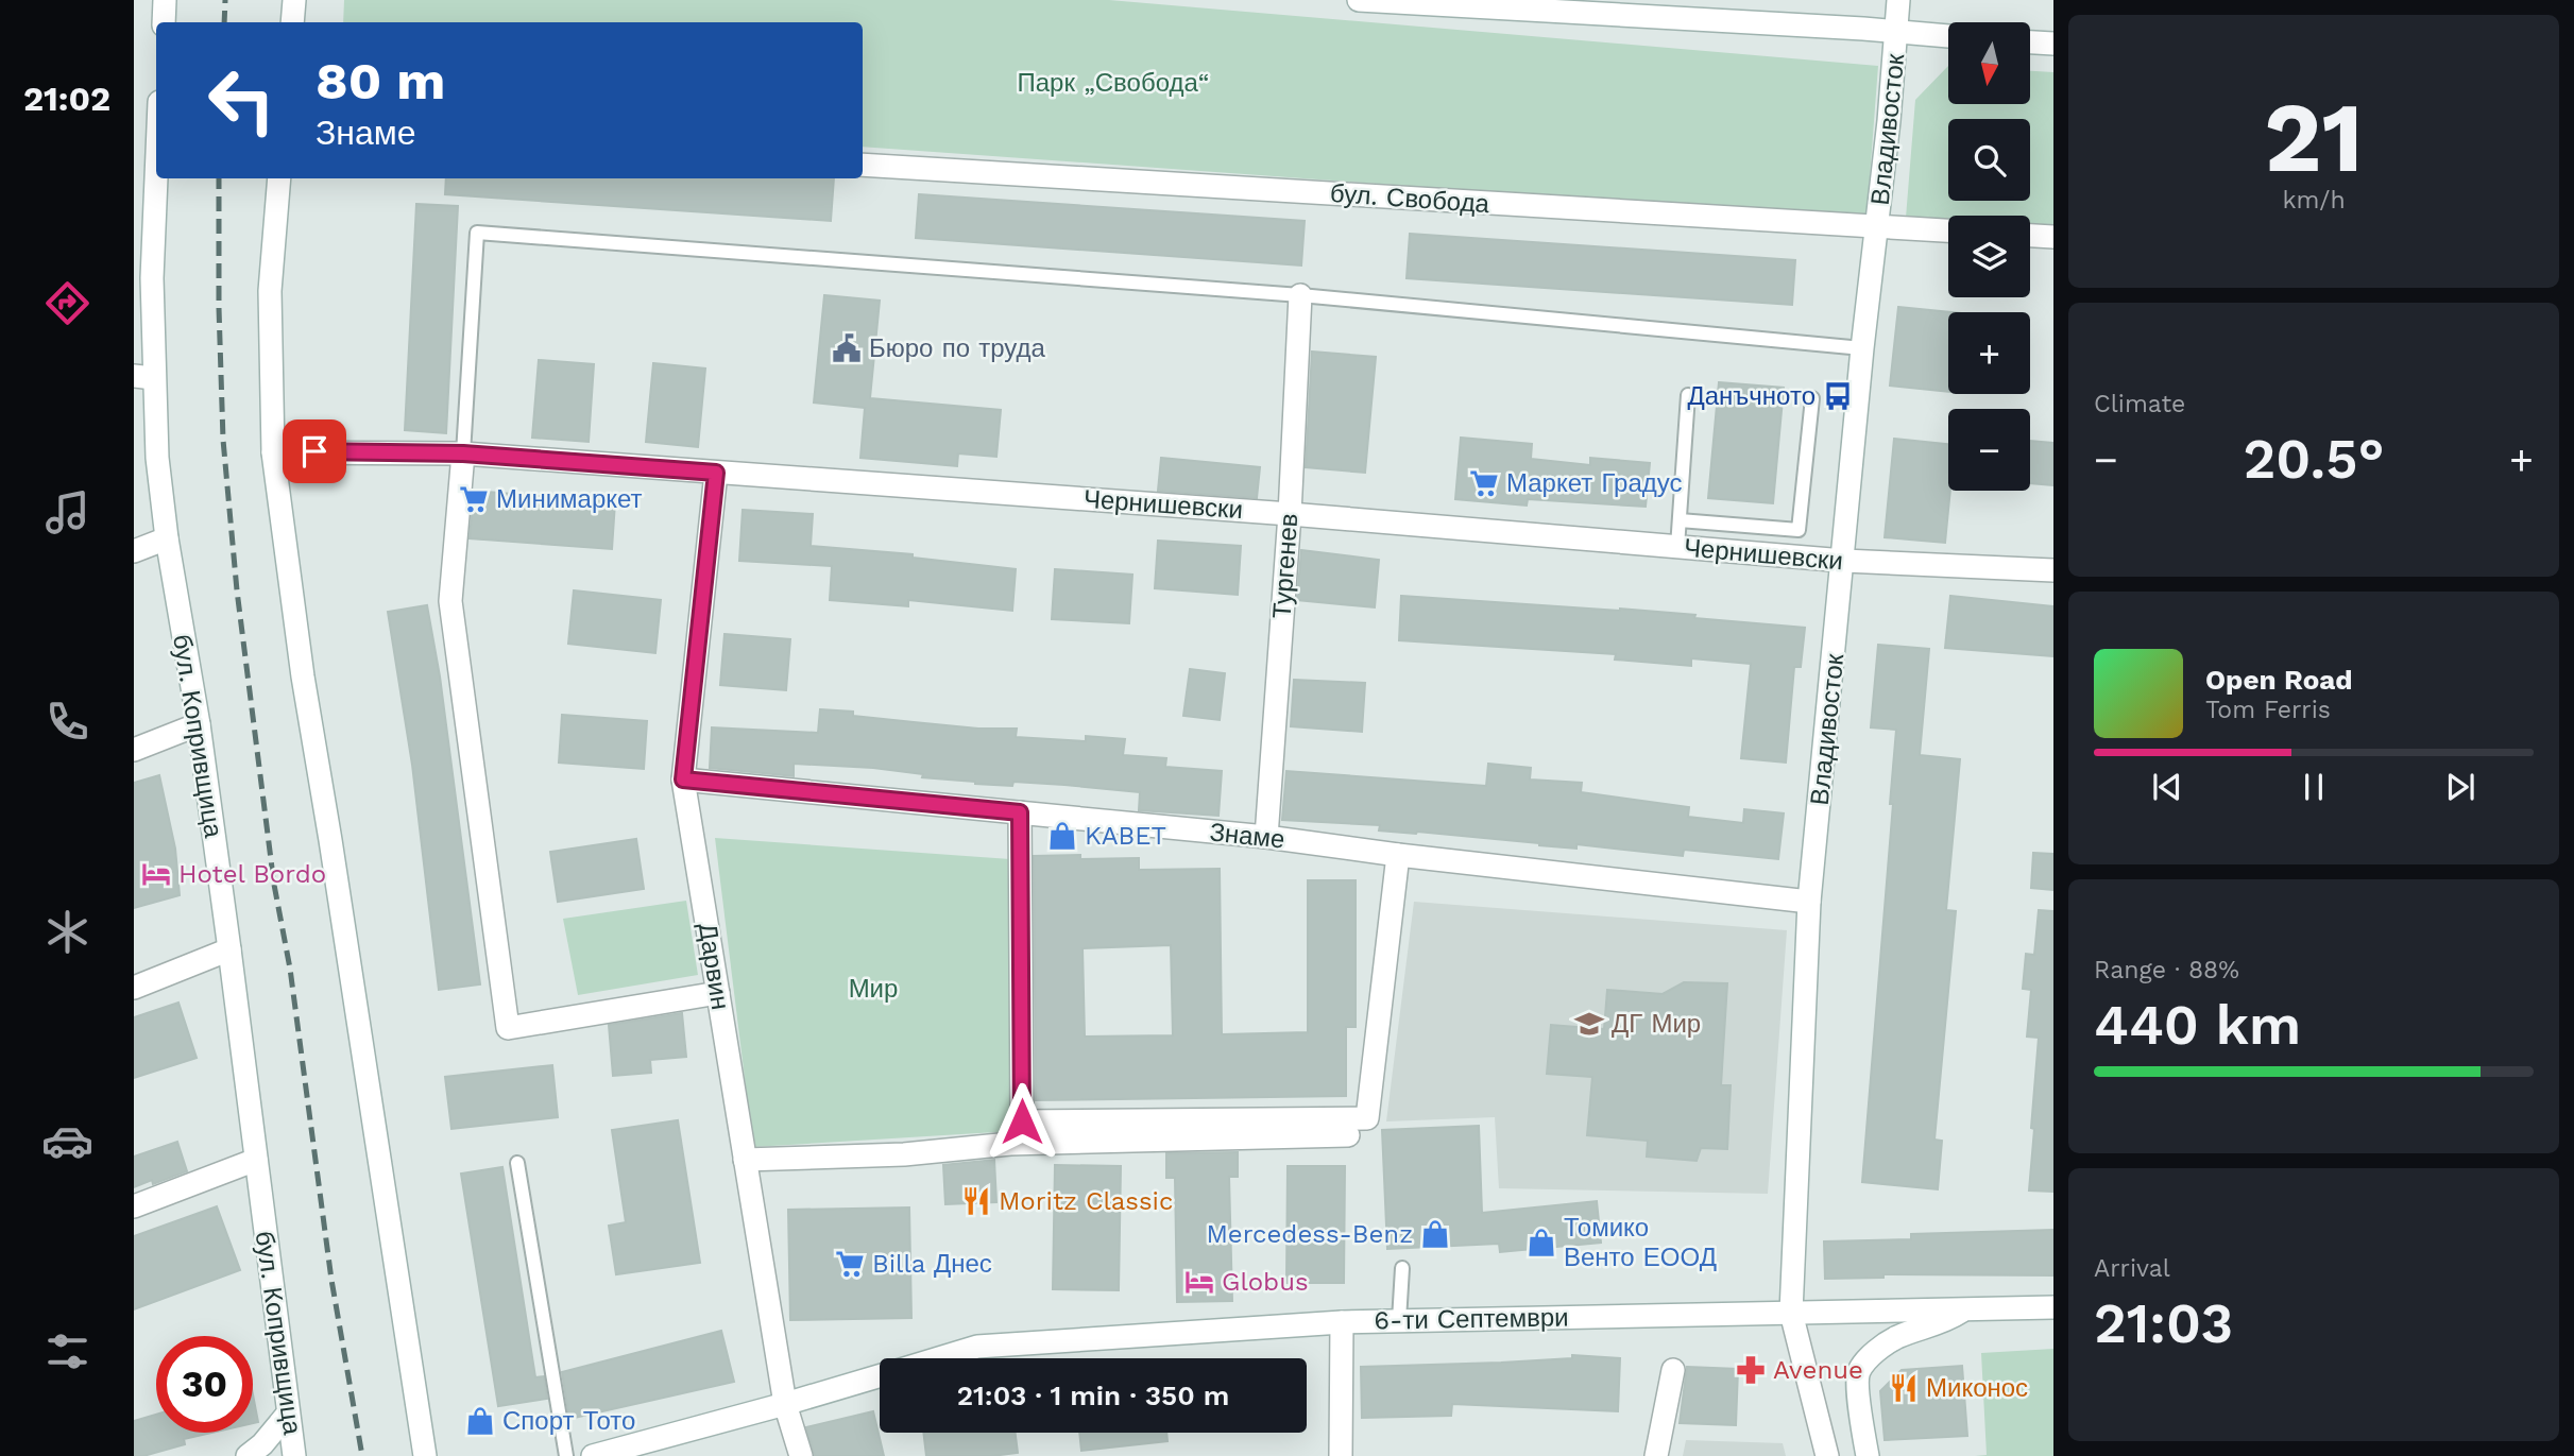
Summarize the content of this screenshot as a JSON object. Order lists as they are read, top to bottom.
{
  "streets": {
    "street": [
      "Владивосток",
      "бул. Свобода",
      "Чернишевски",
      "Тургенев",
      "бул. Копривщица",
      "Знаме",
      "Дарвин",
      "6-ти Септември"
    ]
  },
  "crossings": [
    ["Владивосток", "бул. Свобода"],
    ["Владивосток", "Чернишевски"],
    ["Владивосток", "Знаме"],
    ["Владивосток", "6-ти Септември"],
    ["Чернишевски", "Тургенев"],
    ["Чернишевски", "Дарвин"],
    ["Тургенев", "Знаме"],
    ["Знаме", "Дарвин"],
    ["Дарвин", "6-ти Септември"]
  ],
  "parks": ["Парк „Свобода“", "Мир"],
  "places": {
    "public building": ["Бюро по труда"],
    "bus stop": ["Данъчното"],
    "supermarket": ["Маркет Градус", "Минимаркет", "Billa Днес"],
    "shop": [
      "KABET",
      "Mercedess-Benz",
      "Томико Венто ЕООД",
      "Спорт Тото"
    ],
    "hotel": ["Hotel Bordo", "Globus"],
    "school or university": ["ДГ Мир"],
    "restaurant": ["Moritz Classic", "Миконос"],
    "pharmacy": ["Avenue"]
  },
  "north": "bottom",
  "page": {
    "tabs": "21:02",
    "tile": [
      ["21", "km/h"],
      "Climate",
      ["Range · 88%", "440 km"],
      ["Arrival", "21:03"]
    ],
    "map_buttons": ["+", "−"],
    "turn": ["80 m", "Знаме"],
    "heat": ["−", "20.5°", "+"],
    "song": ["Open Road", "Tom Ferris"],
    "limit": "30",
    "trip": "21:03 · 1 min · 350 m"
  }
}
